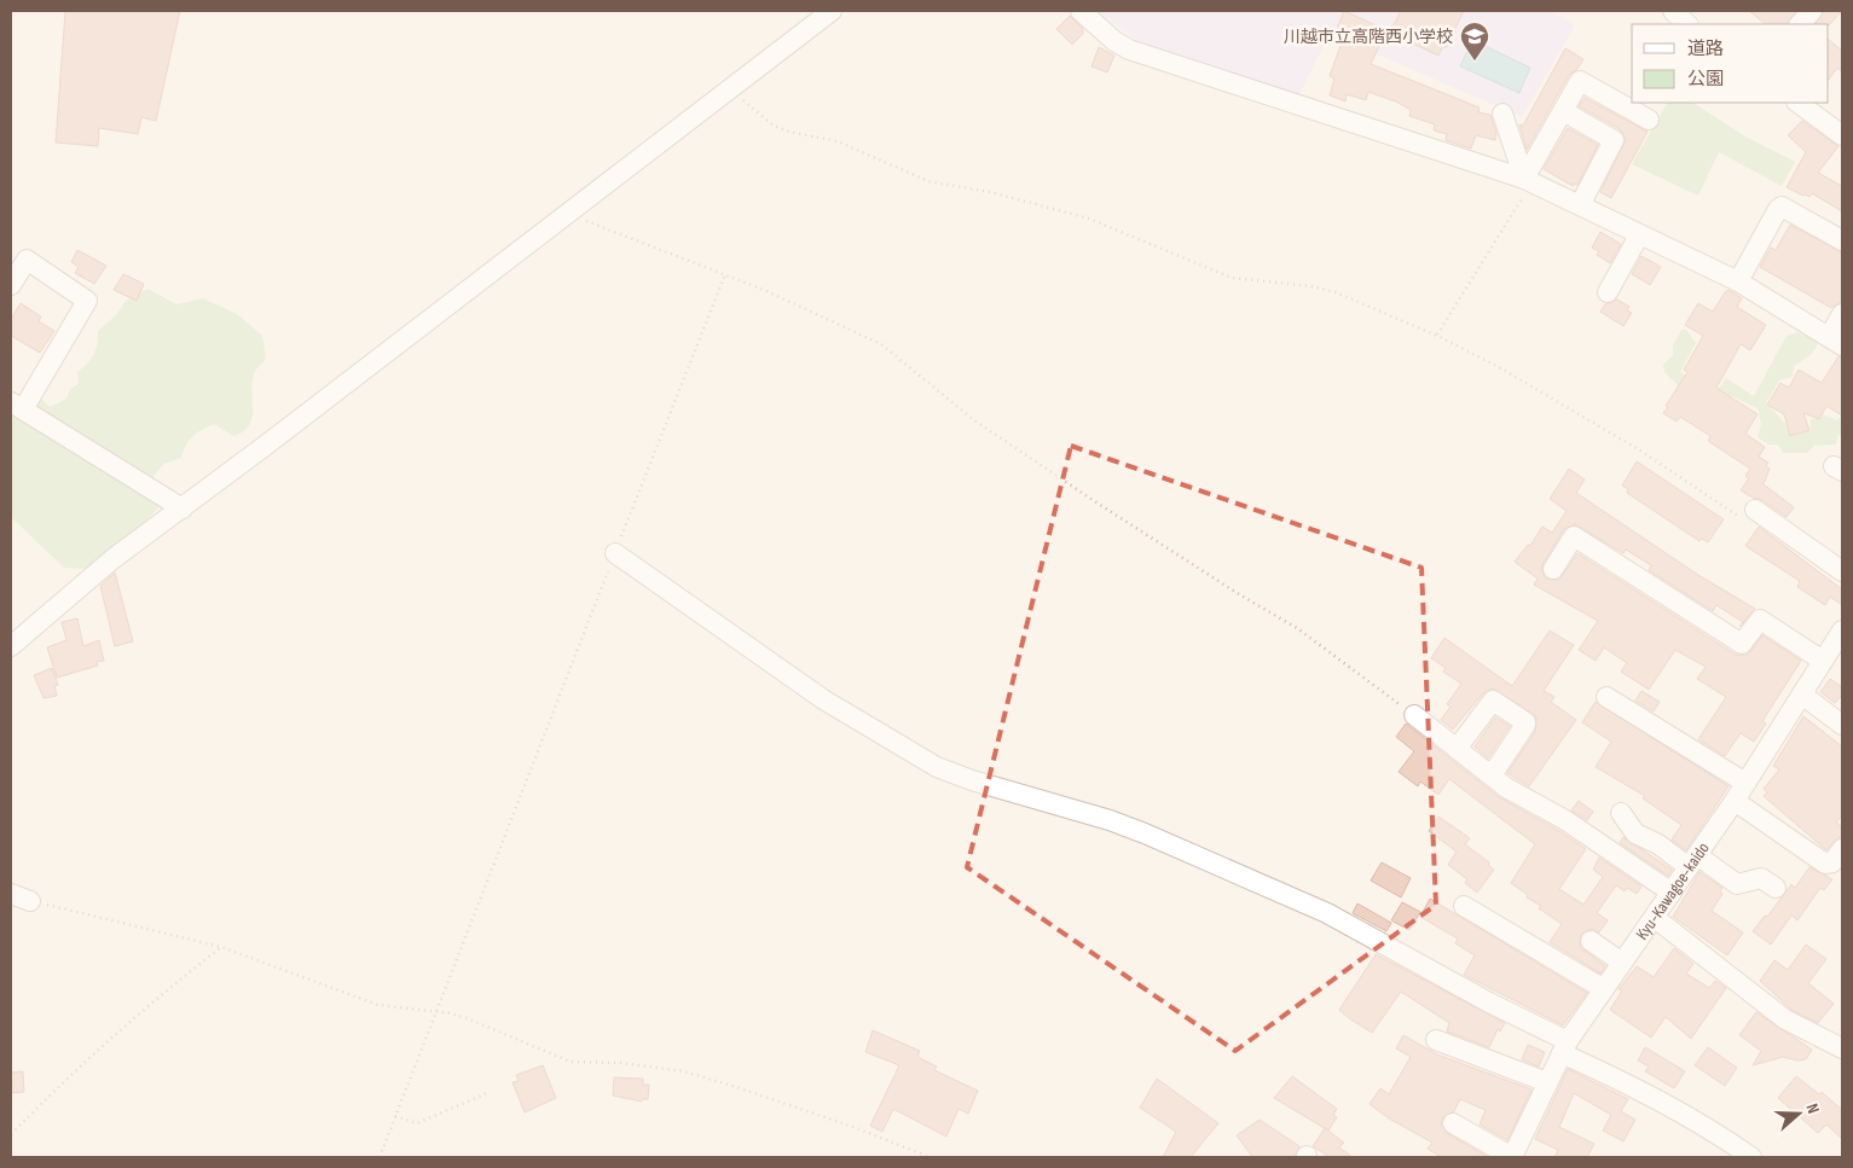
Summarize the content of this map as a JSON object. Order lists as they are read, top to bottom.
{
  "streets": {
    "street": ["Kyu-Kawagoe-kaido"]
  },
  "places": {
    "school or university": ["川越市立高階西小学校"]
  },
  "legend": ["道路", "公園"],
  "north": "right"
}
